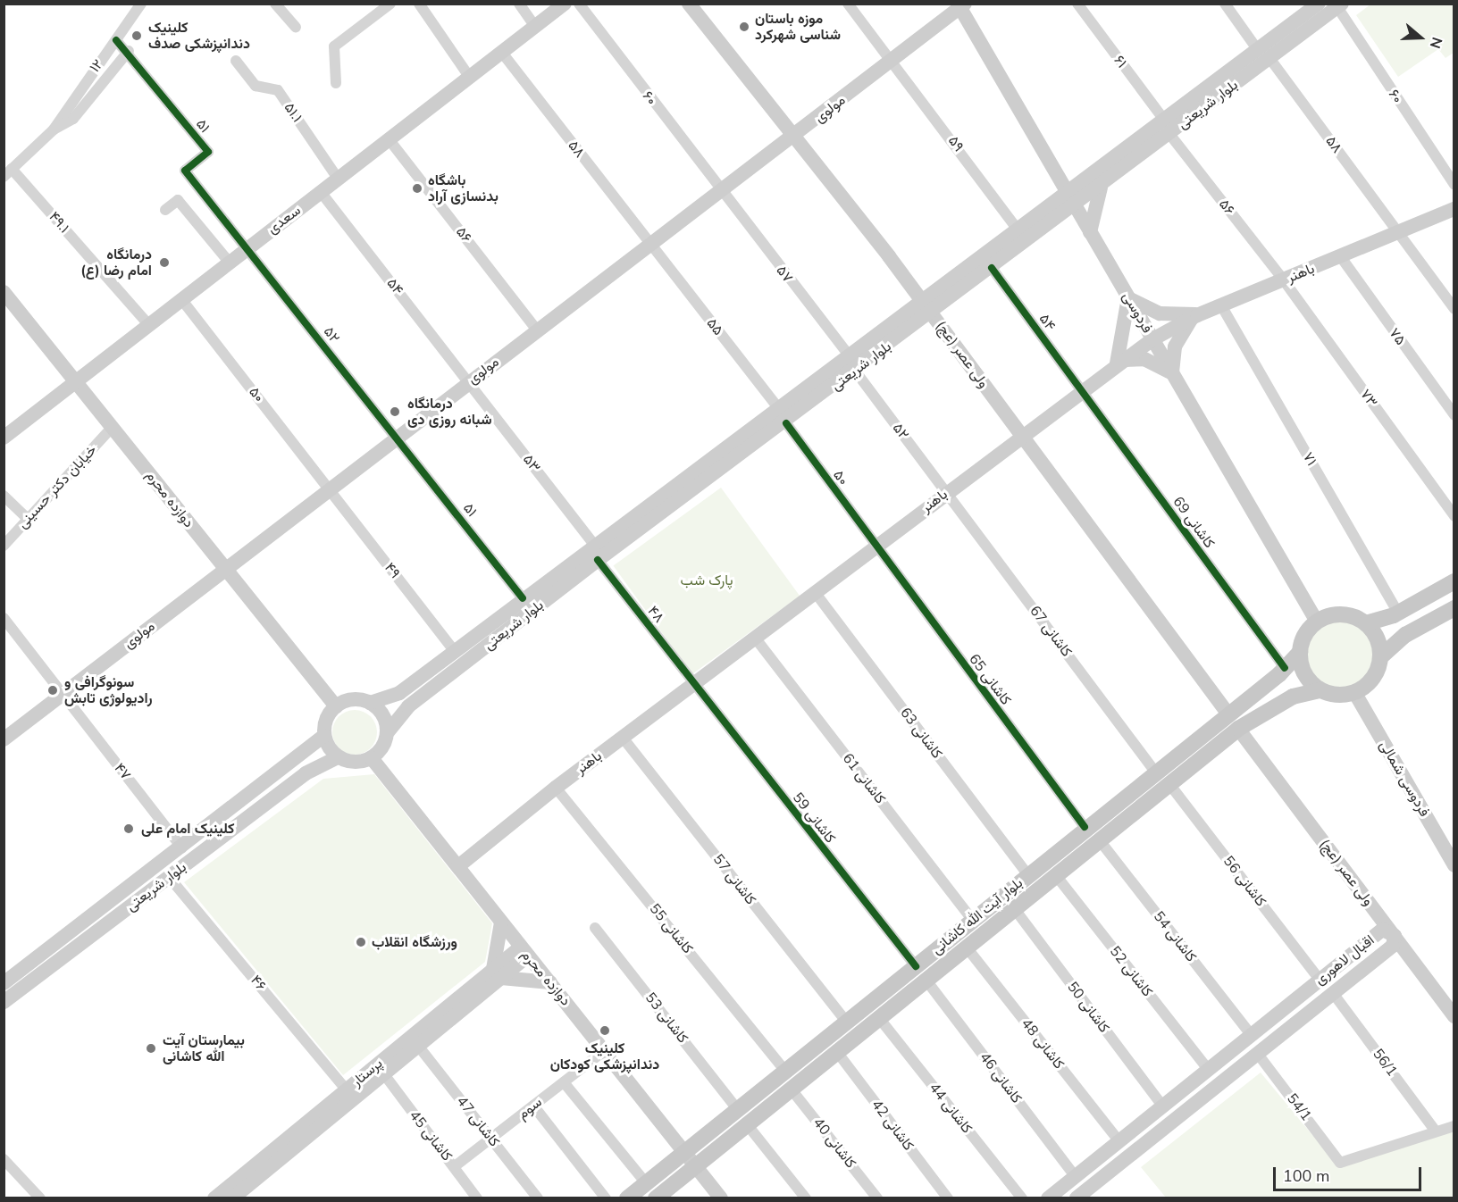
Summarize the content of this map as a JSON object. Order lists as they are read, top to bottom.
{
  "streets": {
    "main road": [
      "بلوار شریعتی",
      "مولوی",
      "سعدی",
      "باهنر",
      "فردوسی",
      "ولی عصر (عج)",
      "دوازده محرم",
      "فردوسی شمالی",
      "بلوار آیت الله کاشانی",
      "اقبال لاهوری",
      "پرستار"
    ],
    "street": [
      "۶۱",
      "۱۲",
      "۶۰",
      "۵۱.۱",
      "۵۱",
      "۵۹",
      "۵۸",
      "۵۶",
      "۴۹.۱",
      "۵۷",
      "۵۴",
      "۵۵",
      "۵۲",
      "۷۵",
      "۵۰",
      "۷۳",
      "۷۱",
      "۵۳",
      "خیابان دکتر حسینی",
      "کاشانی 69",
      "۴۹",
      "۴۸",
      "کاشانی 67",
      "کاشانی 65",
      "کاشانی 63",
      "۴۷",
      "کاشانی 61",
      "کاشانی 59",
      "کاشانی 57",
      "کاشانی 56",
      "کاشانی 55",
      "کاشانی 54",
      "کاشانی 52",
      "۴۶",
      "کاشانی 50",
      "کاشانی 53",
      "کاشانی 48",
      "56/1",
      "کاشانی 46",
      "54/1",
      "سوم",
      "کاشانی 44",
      "کاشانی 47",
      "کاشانی 42",
      "کاشانی 45",
      "کاشانی 40"
    ]
  },
  "crossings": [
    ["۶۱", "بلوار شریعتی"],
    ["۶۱", "۵۶"],
    ["۱۲", "۵۱"],
    ["۱۲", "۴۹.۱"],
    ["۶۰", "بلوار شریعتی"],
    ["۶۰", "مولوی"],
    ["۶۰", "۵۷"],
    ["بلوار شریعتی", "۵۱"],
    ["بلوار شریعتی", "۵۹"],
    ["بلوار شریعتی", "۵۸"],
    ["بلوار شریعتی", "۵۶"],
    ["بلوار شریعتی", "۵۷"],
    ["بلوار شریعتی", "۵۴"],
    ["بلوار شریعتی", "فردوسی"],
    ["بلوار شریعتی", "۵۵"],
    ["بلوار شریعتی", "۵۲"],
    ["بلوار شریعتی", "ولی عصر (عج)"],
    ["بلوار شریعتی", "۵۰"],
    ["بلوار شریعتی", "۵۳"],
    ["بلوار شریعتی", "دوازده محرم"],
    ["بلوار شریعتی", "۴۹"],
    ["بلوار شریعتی", "۴۸"],
    ["بلوار شریعتی", "۴۷"],
    ["بلوار شریعتی", "۴۶"],
    ["مولوی", "۵۱"],
    ["مولوی", "۵۹"],
    ["مولوی", "۵۸"],
    ["مولوی", "۵۶"],
    ["مولوی", "۵۷"],
    ["مولوی", "۵۴"],
    ["مولوی", "فردوسی"],
    ["مولوی", "۵۵"],
    ["مولوی", "۵۲"],
    ["مولوی", "ولی عصر (عج)"],
    ["مولوی", "۵۰"],
    ["مولوی", "۵۳"],
    ["مولوی", "دوازده محرم"],
    ["مولوی", "۴۹"],
    ["مولوی", "۴۷"],
    ["۵۱.۱", "سعدی"],
    ["۵۱", "سعدی"],
    ["۵۱", "۵۲"],
    ["۵۸", "سعدی"],
    ["۵۸", "باهنر"],
    ["۵۸", "۵۵"],
    ["۵۶", "سعدی"],
    ["۵۶", "باهنر"],
    ["۵۶", "۷۳"],
    ["سعدی", "۴۹.۱"],
    ["سعدی", "۵۴"],
    ["سعدی", "۵۲"],
    ["سعدی", "۵۰"],
    ["سعدی", "دوازده محرم"],
    ["باهنر", "۵۴"],
    ["باهنر", "فردوسی"],
    ["باهنر", "۵۲"],
    ["باهنر", "۷۵"],
    ["باهنر", "ولی عصر (عج)"],
    ["باهنر", "۵۰"],
    ["باهنر", "۷۳"],
    ["باهنر", "۷۱"],
    ["باهنر", "دوازده محرم"],
    ["باهنر", "کاشانی 69"],
    ["باهنر", "۴۸"],
    ["باهنر", "کاشانی 67"],
    ["باهنر", "کاشانی 65"],
    ["باهنر", "کاشانی 63"],
    ["باهنر", "کاشانی 61"],
    ["باهنر", "کاشانی 59"],
    ["باهنر", "کاشانی 57"],
    ["باهنر", "کاشانی 55"],
    ["۵۴", "۵۳"],
    ["۵۴", "کاشانی 69"],
    ["فردوسی", "فردوسی شمالی"],
    ["فردوسی", "بلوار آیت الله کاشانی"],
    ["۵۲", "کاشانی 67"],
    ["ولی عصر (عج)", "بلوار آیت الله کاشانی"],
    ["ولی عصر (عج)", "اقبال لاهوری"],
    ["۵۰", "۴۹"],
    ["۵۰", "کاشانی 65"],
    ["۵۳", "۴۸"],
    ["خیابان دکتر حسینی", "دوازده محرم"],
    ["دوازده محرم", "بلوار آیت الله کاشانی"],
    ["دوازده محرم", "پرستار"],
    ["دوازده محرم", "سوم"],
    ["کاشانی 69", "بلوار آیت الله کاشانی"],
    ["۴۸", "کاشانی 59"],
    ["کاشانی 67", "بلوار آیت الله کاشانی"],
    ["کاشانی 65", "بلوار آیت الله کاشانی"],
    ["کاشانی 63", "بلوار آیت الله کاشانی"],
    ["کاشانی 61", "بلوار آیت الله کاشانی"],
    ["فردوسی شمالی", "بلوار آیت الله کاشانی"],
    ["کاشانی 59", "بلوار آیت الله کاشانی"],
    ["کاشانی 57", "بلوار آیت الله کاشانی"],
    ["کاشانی 56", "بلوار آیت الله کاشانی"],
    ["کاشانی 56", "اقبال لاهوری"],
    ["بلوار آیت الله کاشانی", "کاشانی 55"],
    ["بلوار آیت الله کاشانی", "کاشانی 54"],
    ["بلوار آیت الله کاشانی", "کاشانی 52"],
    ["بلوار آیت الله کاشانی", "کاشانی 50"],
    ["بلوار آیت الله کاشانی", "کاشانی 53"],
    ["بلوار آیت الله کاشانی", "کاشانی 48"],
    ["بلوار آیت الله کاشانی", "کاشانی 46"],
    ["بلوار آیت الله کاشانی", "کاشانی 44"],
    ["بلوار آیت الله کاشانی", "کاشانی 42"],
    ["بلوار آیت الله کاشانی", "کاشانی 40"],
    ["کاشانی 54", "اقبال لاهوری"],
    ["اقبال لاهوری", "کاشانی 52"],
    ["اقبال لاهوری", "کاشانی 50"],
    ["اقبال لاهوری", "کاشانی 48"],
    ["اقبال لاهوری", "56/1"],
    ["اقبال لاهوری", "کاشانی 46"],
    ["اقبال لاهوری", "54/1"],
    ["۴۶", "پرستار"],
    ["56/1", "54/1"],
    ["پرستار", "کاشانی 47"],
    ["پرستار", "کاشانی 45"],
    ["سوم", "کاشانی 47"],
    ["سوم", "کاشانی 45"]
  ],
  "parks": ["پارک شب"],
  "places": [
    "موزه باستان شناسی شهرکرد",
    "کلینیک دندانپزشکی صدف",
    "باشگاه بدنسازى آراد",
    "درمانگاه امام رضا (ع)",
    "درمانگاه شبانه روزی دی",
    "سونوگرافی و رادیولوژی تابش",
    "کلینیک امام علی",
    "ورزشگاه انقلاب",
    "کلینیک دندانپزشکی کودکان",
    "بیمارستان آیت الله کاشانی"
  ],
  "scale_bar": "100 m",
  "north": "right"
}
